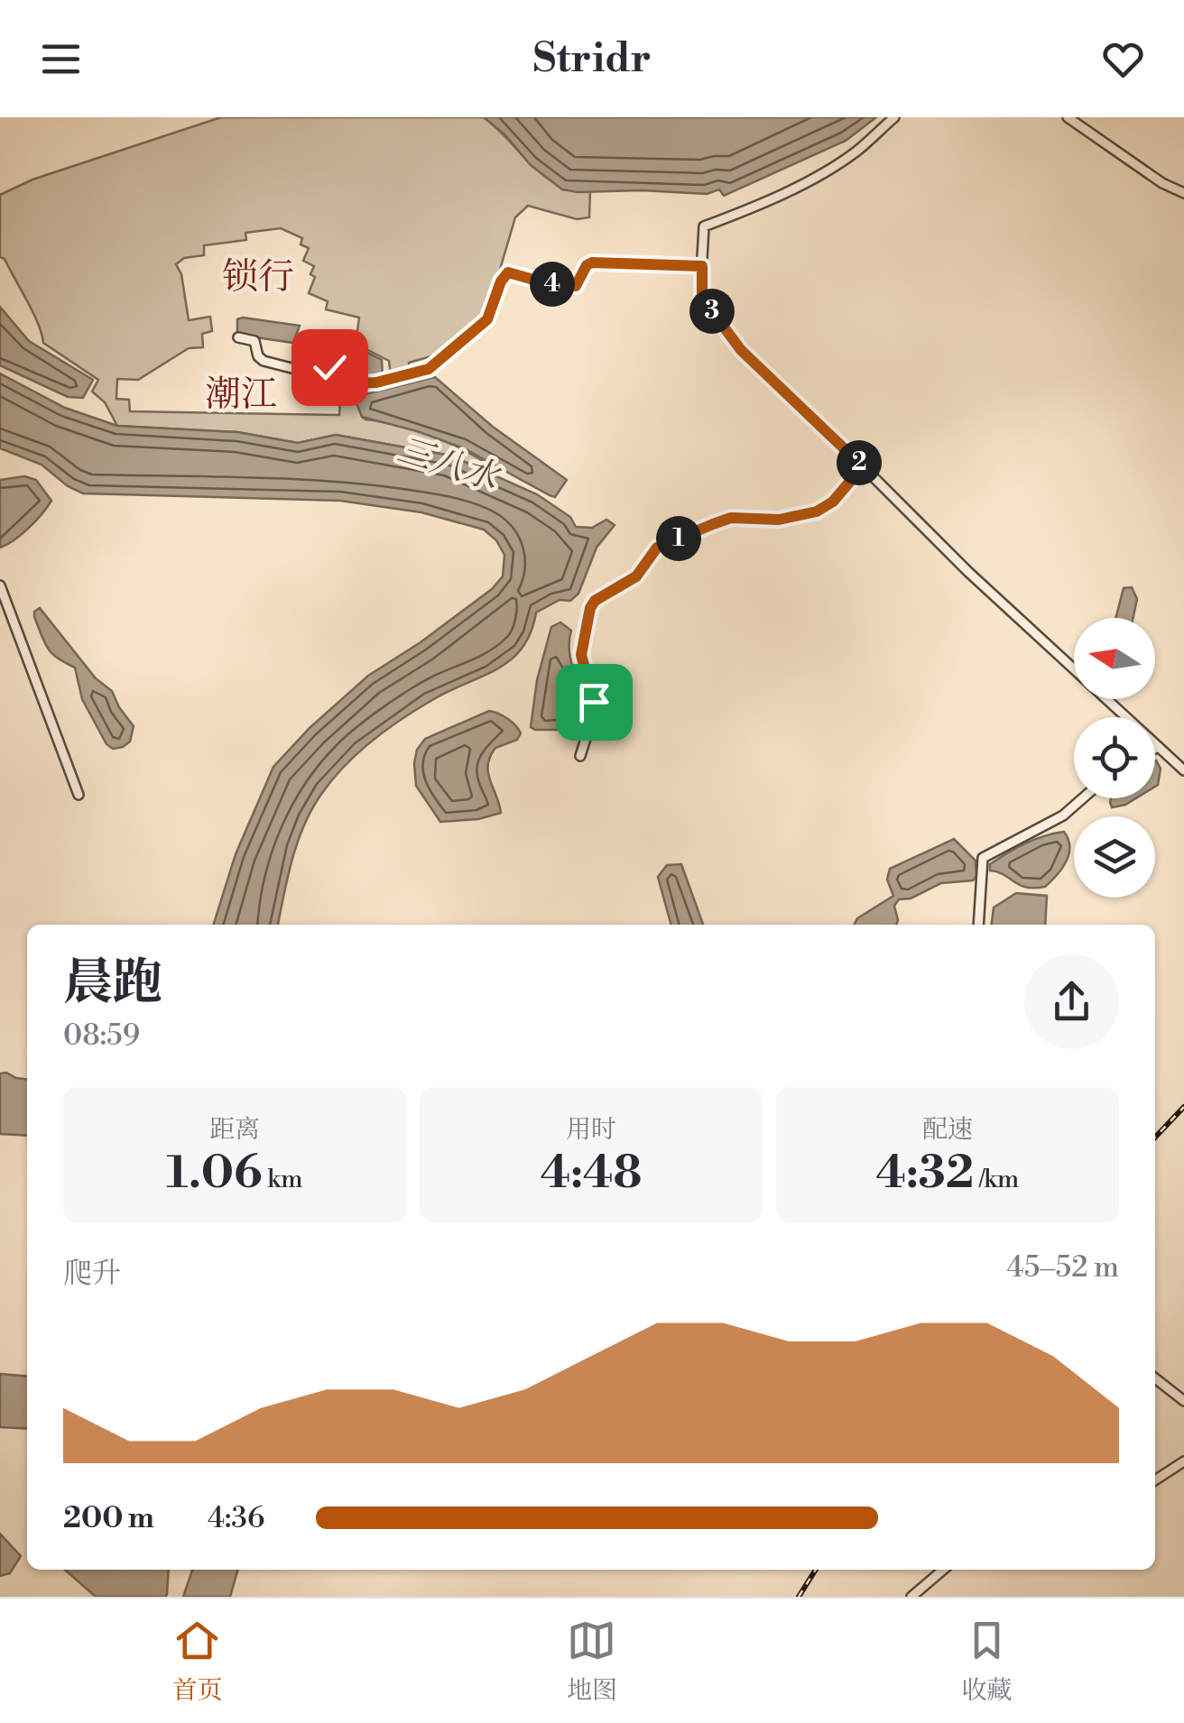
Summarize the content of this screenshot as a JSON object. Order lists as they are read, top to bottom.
{
  "districts": ["锁行", "潮江"],
  "water": ["三八水"],
  "north": "left",
  "page": {
    "header": "Stridr",
    "pins": [
      "4",
      "3",
      "2",
      "1"
    ],
    "heading": ["晨跑", "08:59"],
    "stats": [
      ["距离", "1.06 km"],
      ["用时", "4:48"],
      ["配速", "4:32 /km"]
    ],
    "chart": ["爬升", "45–52 m"],
    "list": [
      {
        "name": "200 m",
        "note": "4:36"
      }
    ],
    "tabs": ["首页", "地图", "收藏"]
  }
}
